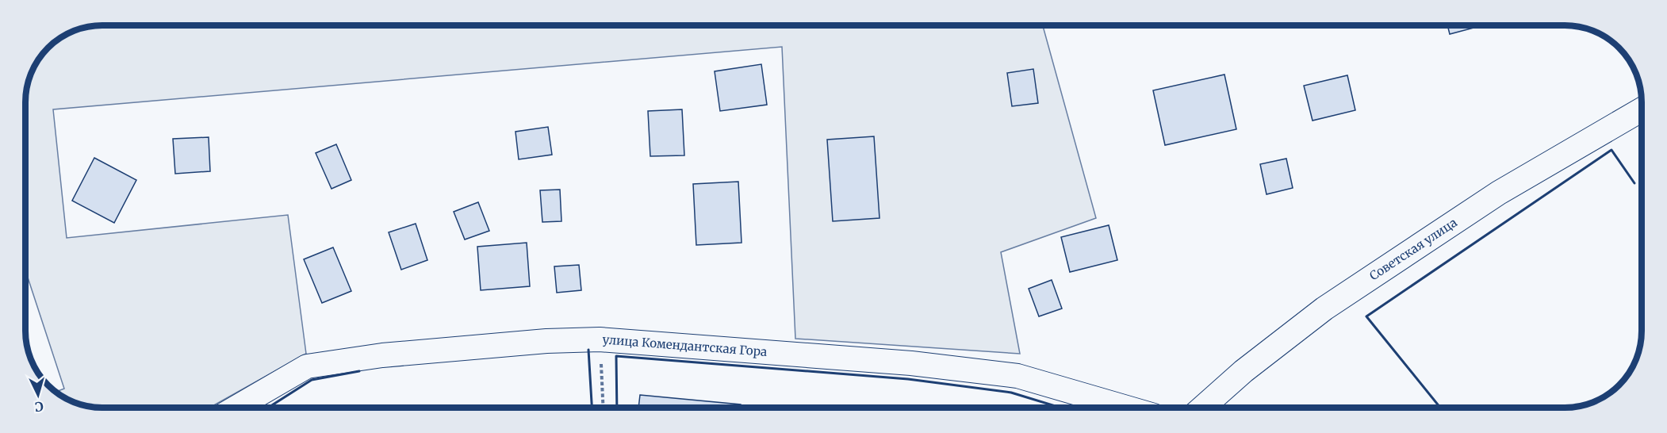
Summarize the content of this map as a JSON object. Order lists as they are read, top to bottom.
{
  "streets": {
    "street": ["Советская улица", "улица Комендантская Гора"]
  },
  "north": "bottom"
}
